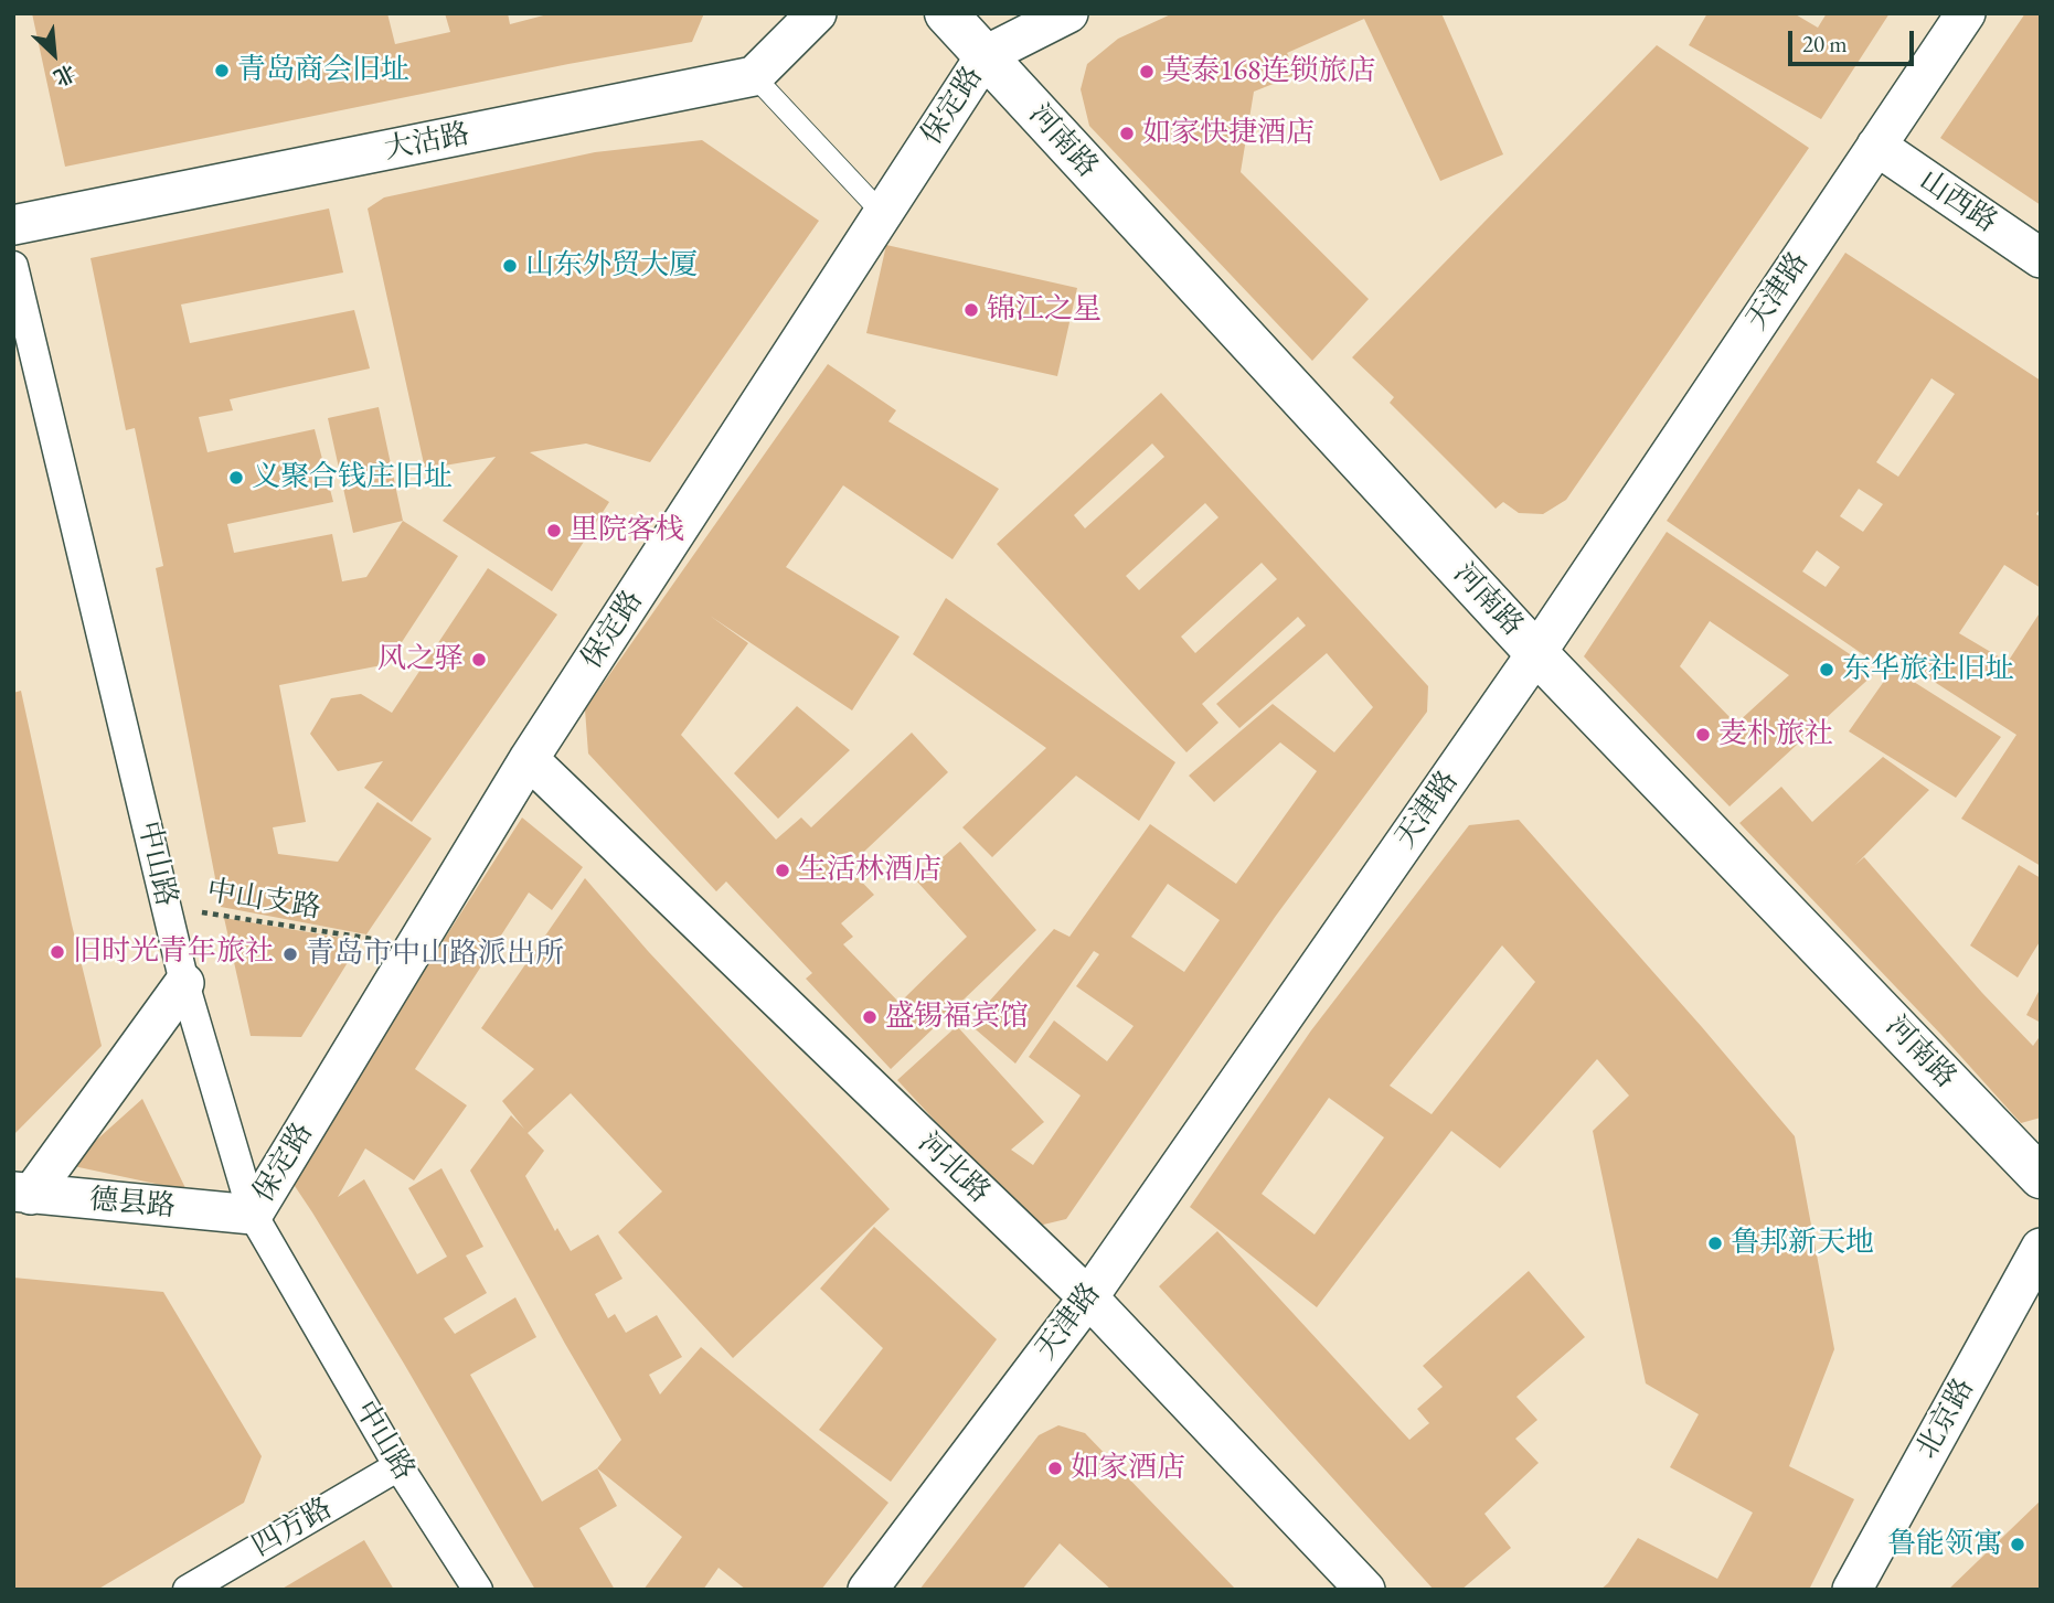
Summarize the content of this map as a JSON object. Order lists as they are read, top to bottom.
{
  "streets": {
    "street": [
      "保定路",
      "河南路",
      "大沽路",
      "山西路",
      "天津路",
      "中山路",
      "河北路",
      "德县路",
      "北京路",
      "四方路"
    ],
    "path": ["中山支路"]
  },
  "crossings": [
    ["保定路", "河南路"],
    ["保定路", "中山路"],
    ["保定路", "河北路"],
    ["保定路", "德县路"],
    ["河南路", "天津路"],
    ["山西路", "天津路"],
    ["天津路", "河北路"],
    ["中山路", "中山支路"],
    ["中山路", "德县路"],
    ["中山路", "四方路"]
  ],
  "places": [
    "青岛商会旧址",
    "莫泰168连锁旅店",
    "如家快捷酒店",
    "山东外贸大厦",
    "锦江之星",
    "义聚合钱庄旧址",
    "里院客栈",
    "风之驿",
    "东华旅社旧址",
    "麦朴旅社",
    "生活林酒店",
    "旧时光青年旅社",
    "青岛市中山路派出所",
    "盛锡福宾馆",
    "鲁邦新天地",
    "如家酒店",
    "鲁能领寓"
  ],
  "scale_bar": "20 m",
  "north": "bottom right"
}
